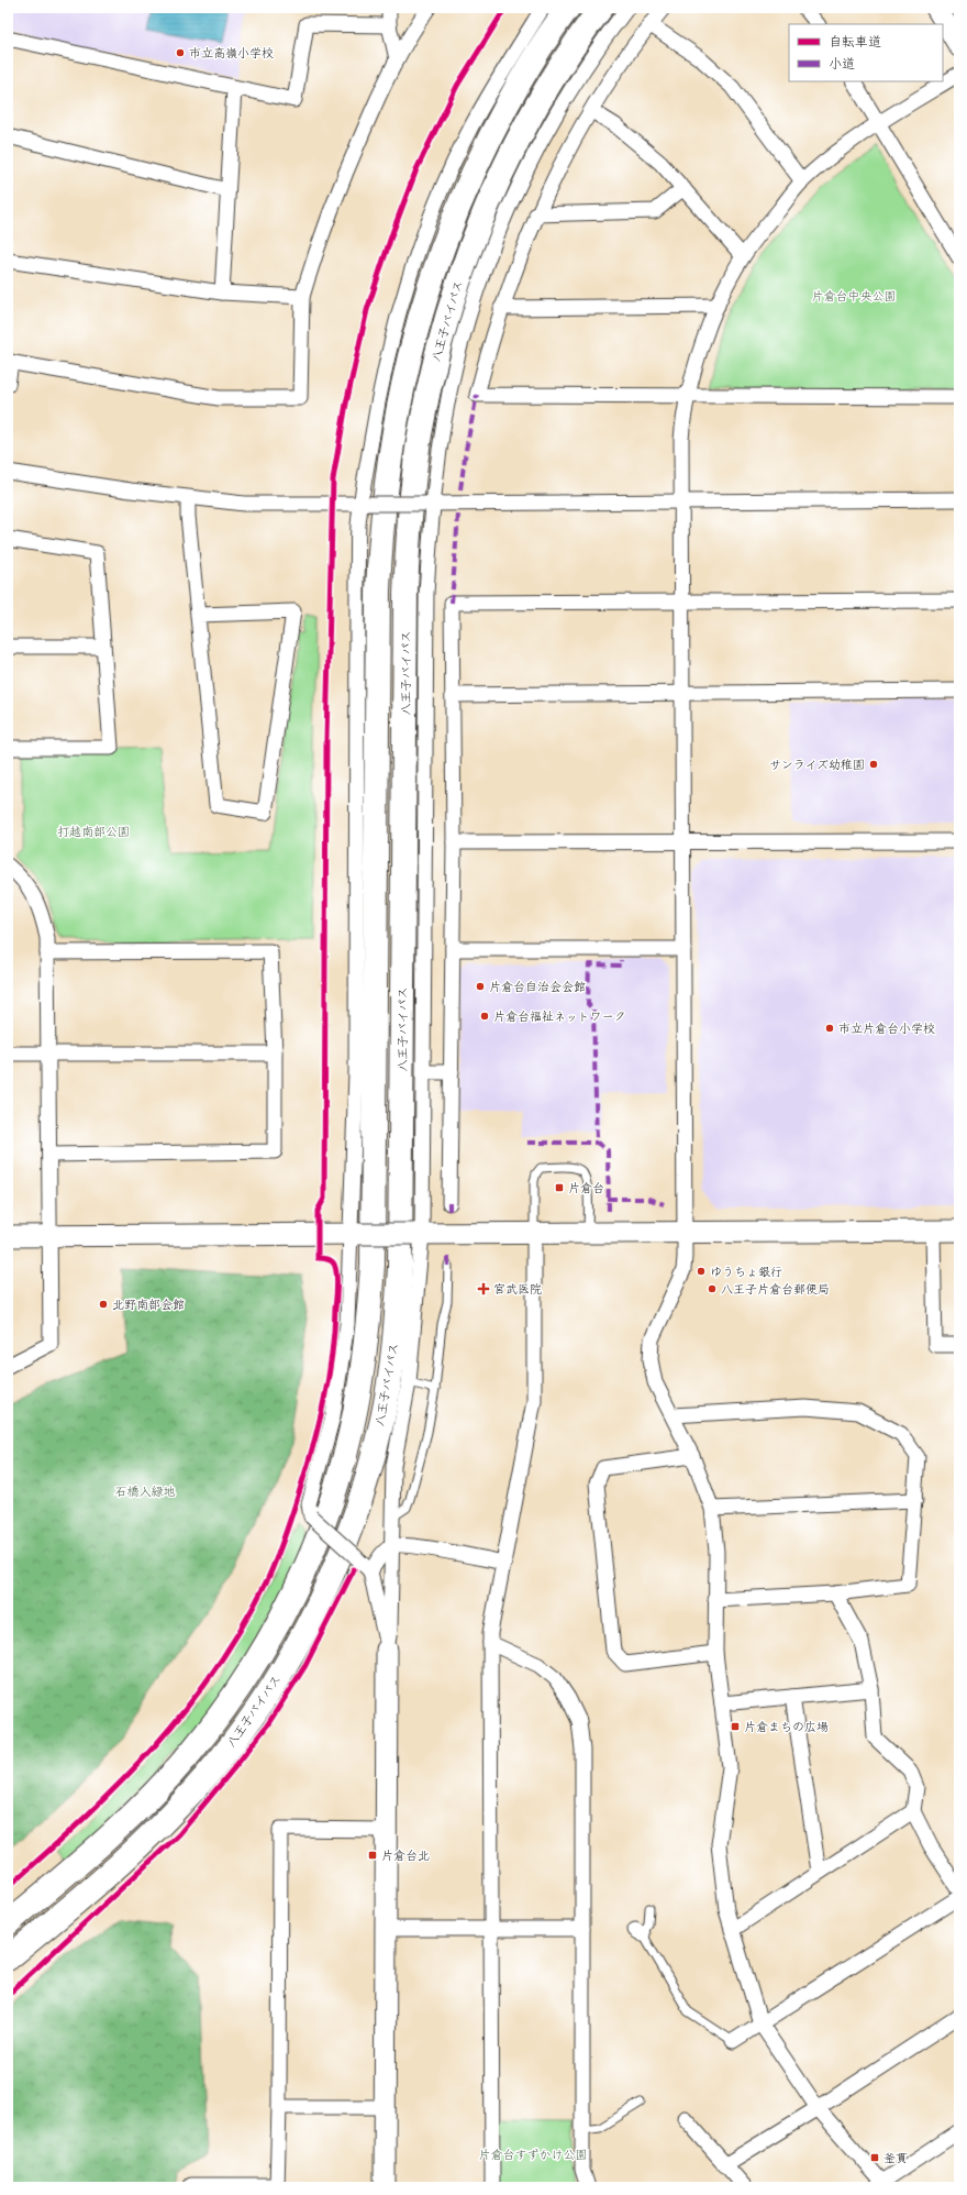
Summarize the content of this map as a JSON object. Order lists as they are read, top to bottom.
{
  "streets": {
    "highway": ["八王子バイパス"]
  },
  "parks": [
    "片倉台中央公園",
    "打越南部公園",
    "石橋入緑地",
    "片倉台すずかけ公園"
  ],
  "places": {
    "other": [
      "市立高嶺小学校",
      "サンライズ幼稚園",
      "片倉台自治会会館",
      "片倉台福祉ネットワーク",
      "市立片倉台小学校",
      "ゆうちょ銀行",
      "八王子片倉台郵便局",
      "北野南部会館"
    ],
    "transit": [
      "片倉台",
      "片倉まちの広場",
      "片倉台北",
      "釜貫"
    ],
    "health": ["宮武医院"]
  },
  "legend": ["自転車道", "小道"]
}
